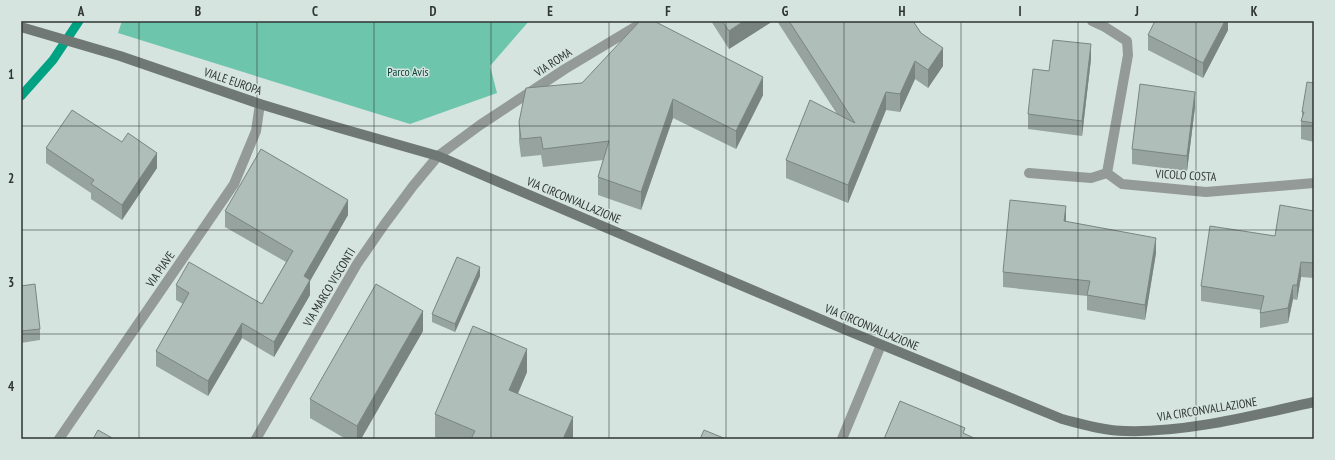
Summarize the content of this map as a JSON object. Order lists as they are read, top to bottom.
{
  "streets": {
    "street": [
      "VIA ROMA",
      "VIALE EUROPA",
      "VICOLO COSTA",
      "VIA CIRCONVALLAZIONE",
      "VIA PIAVE",
      "VIA MARCO VISCONTI"
    ]
  },
  "crossings": [
    ["VIA ROMA", "VIALE EUROPA"],
    ["VIA ROMA", "VIA CIRCONVALLAZIONE"],
    ["VIA ROMA", "VIA MARCO VISCONTI"],
    ["VIALE EUROPA", "VIA CIRCONVALLAZIONE"],
    ["VIALE EUROPA", "VIA PIAVE"],
    ["VIALE EUROPA", "VIA MARCO VISCONTI"],
    ["VIA CIRCONVALLAZIONE", "VIA MARCO VISCONTI"]
  ],
  "parks": ["Parco Avis"],
  "grid": {
    "columns": [
      "A",
      "B",
      "C",
      "D",
      "E",
      "F",
      "G",
      "H",
      "I",
      "J",
      "K"
    ],
    "rows": [
      "1",
      "2",
      "3",
      "4"
    ]
  }
}
